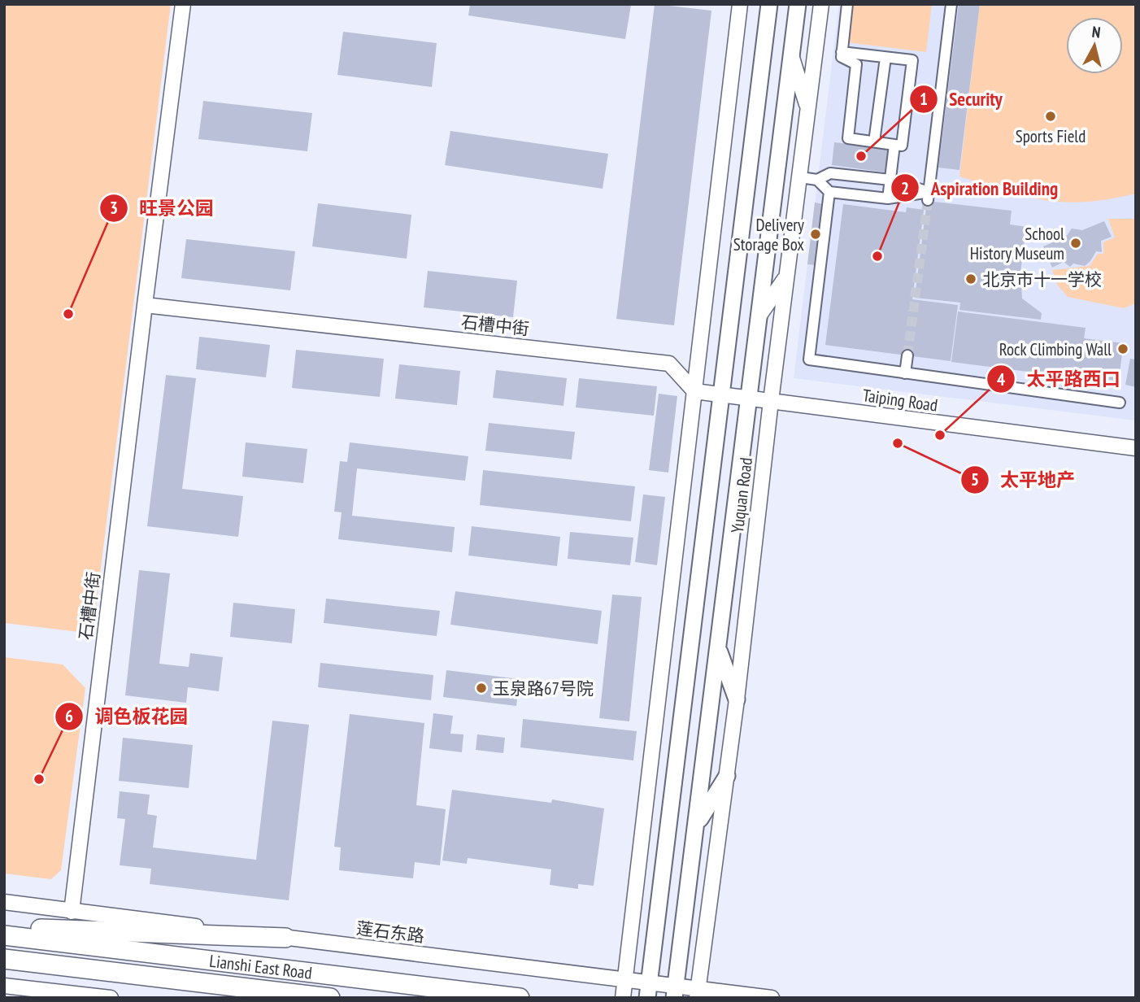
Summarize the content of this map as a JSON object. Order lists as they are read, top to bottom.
{
  "streets": {
    "highway": ["Lianshi East Road"],
    "main road": ["Yuquan Road"],
    "street": ["石槽中街", "Taiping Road", "莲石东路"]
  },
  "crossings": [
    ["石槽中街", "Taiping Road"],
    ["石槽中街", "莲石东路"],
    ["Taiping Road", "Yuquan Road"],
    ["Yuquan Road", "莲石东路"]
  ],
  "places": [
    "Sports Field",
    "Security",
    "Delivery Storage Box",
    "School History Museum",
    "Aspiration Building",
    "北京市十一学校",
    "旺景公园",
    "Rock Climbing Wall",
    "太平路西口",
    "太平地产",
    "玉泉路67号院",
    "调色板花园"
  ],
  "north": "top"
}
